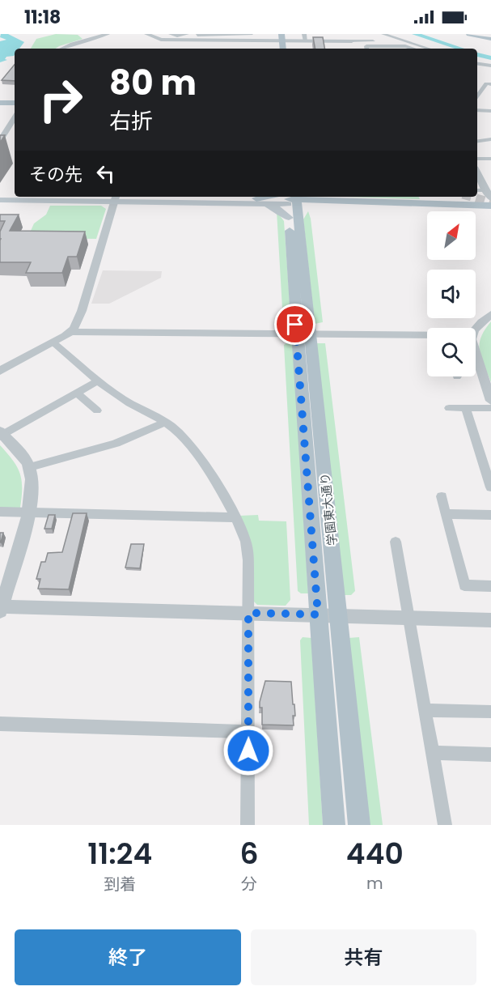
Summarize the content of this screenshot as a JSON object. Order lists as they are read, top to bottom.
{
  "streets": {
    "main road": ["学園東大通り"]
  },
  "north": "top right",
  "page": {
    "status": "11:18",
    "turn": ["80 m", "右折"],
    "then": "その先",
    "eta": [
      "11:24",
      "到着",
      "6",
      "分",
      "440",
      "m"
    ],
    "buttons": ["終了", "共有"]
  }
}
